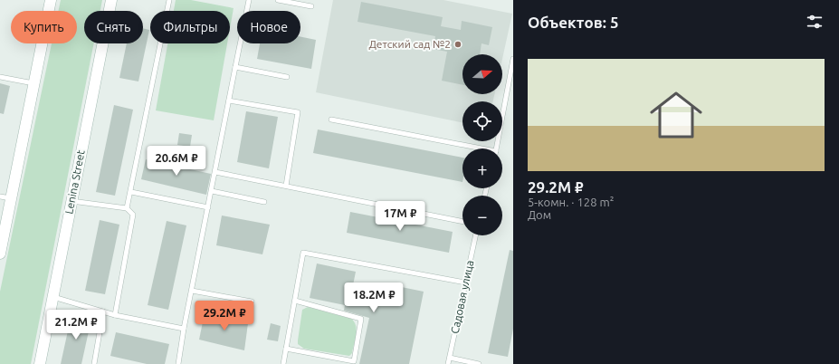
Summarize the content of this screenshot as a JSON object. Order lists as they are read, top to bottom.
{
  "streets": {
    "main road": ["Lenina Street"],
    "lane": ["Садовая улица"]
  },
  "places": ["Детский сад №2"],
  "north": "right",
  "page": {
    "heading": "Объектов: 5",
    "chip": [
      "Купить",
      "Снять",
      "Фильтры",
      "Новое"
    ],
    "list": [
      {
        "name": "29.2M ₽",
        "note": "5-комн. · 128 m² · Дом"
      }
    ],
    "map_buttons": ["+", "−"],
    "price": [
      "20.6M ₽",
      "17M ₽",
      "18.2M ₽",
      "29.2M ₽",
      "21.2M ₽"
    ]
  }
}
